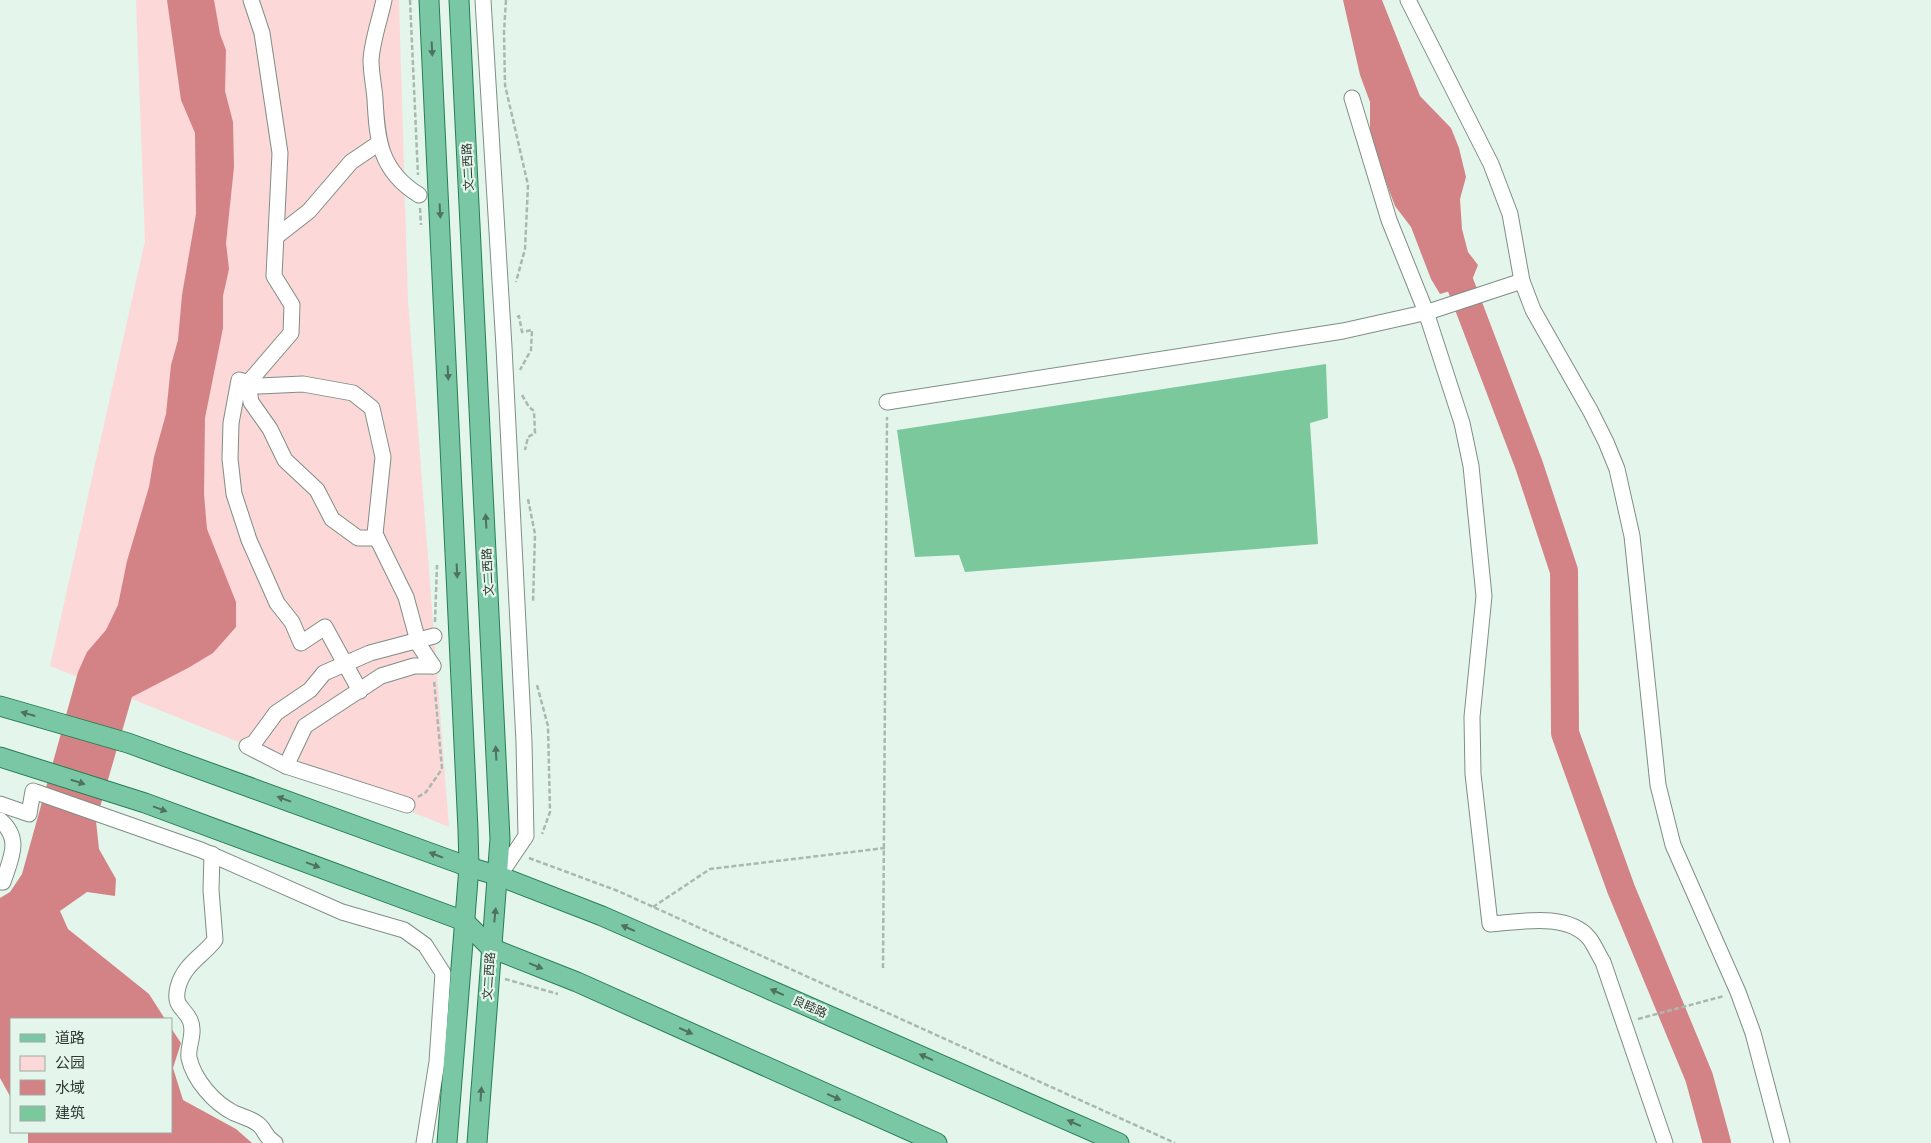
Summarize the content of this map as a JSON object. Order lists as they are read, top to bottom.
{
  "streets": {
    "main road": ["文二西路", "良睦路"]
  },
  "crossings": [
    ["文二西路", "良睦路"]
  ],
  "legend": [
    "道路",
    "公园",
    "水域",
    "建筑"
  ]
}
